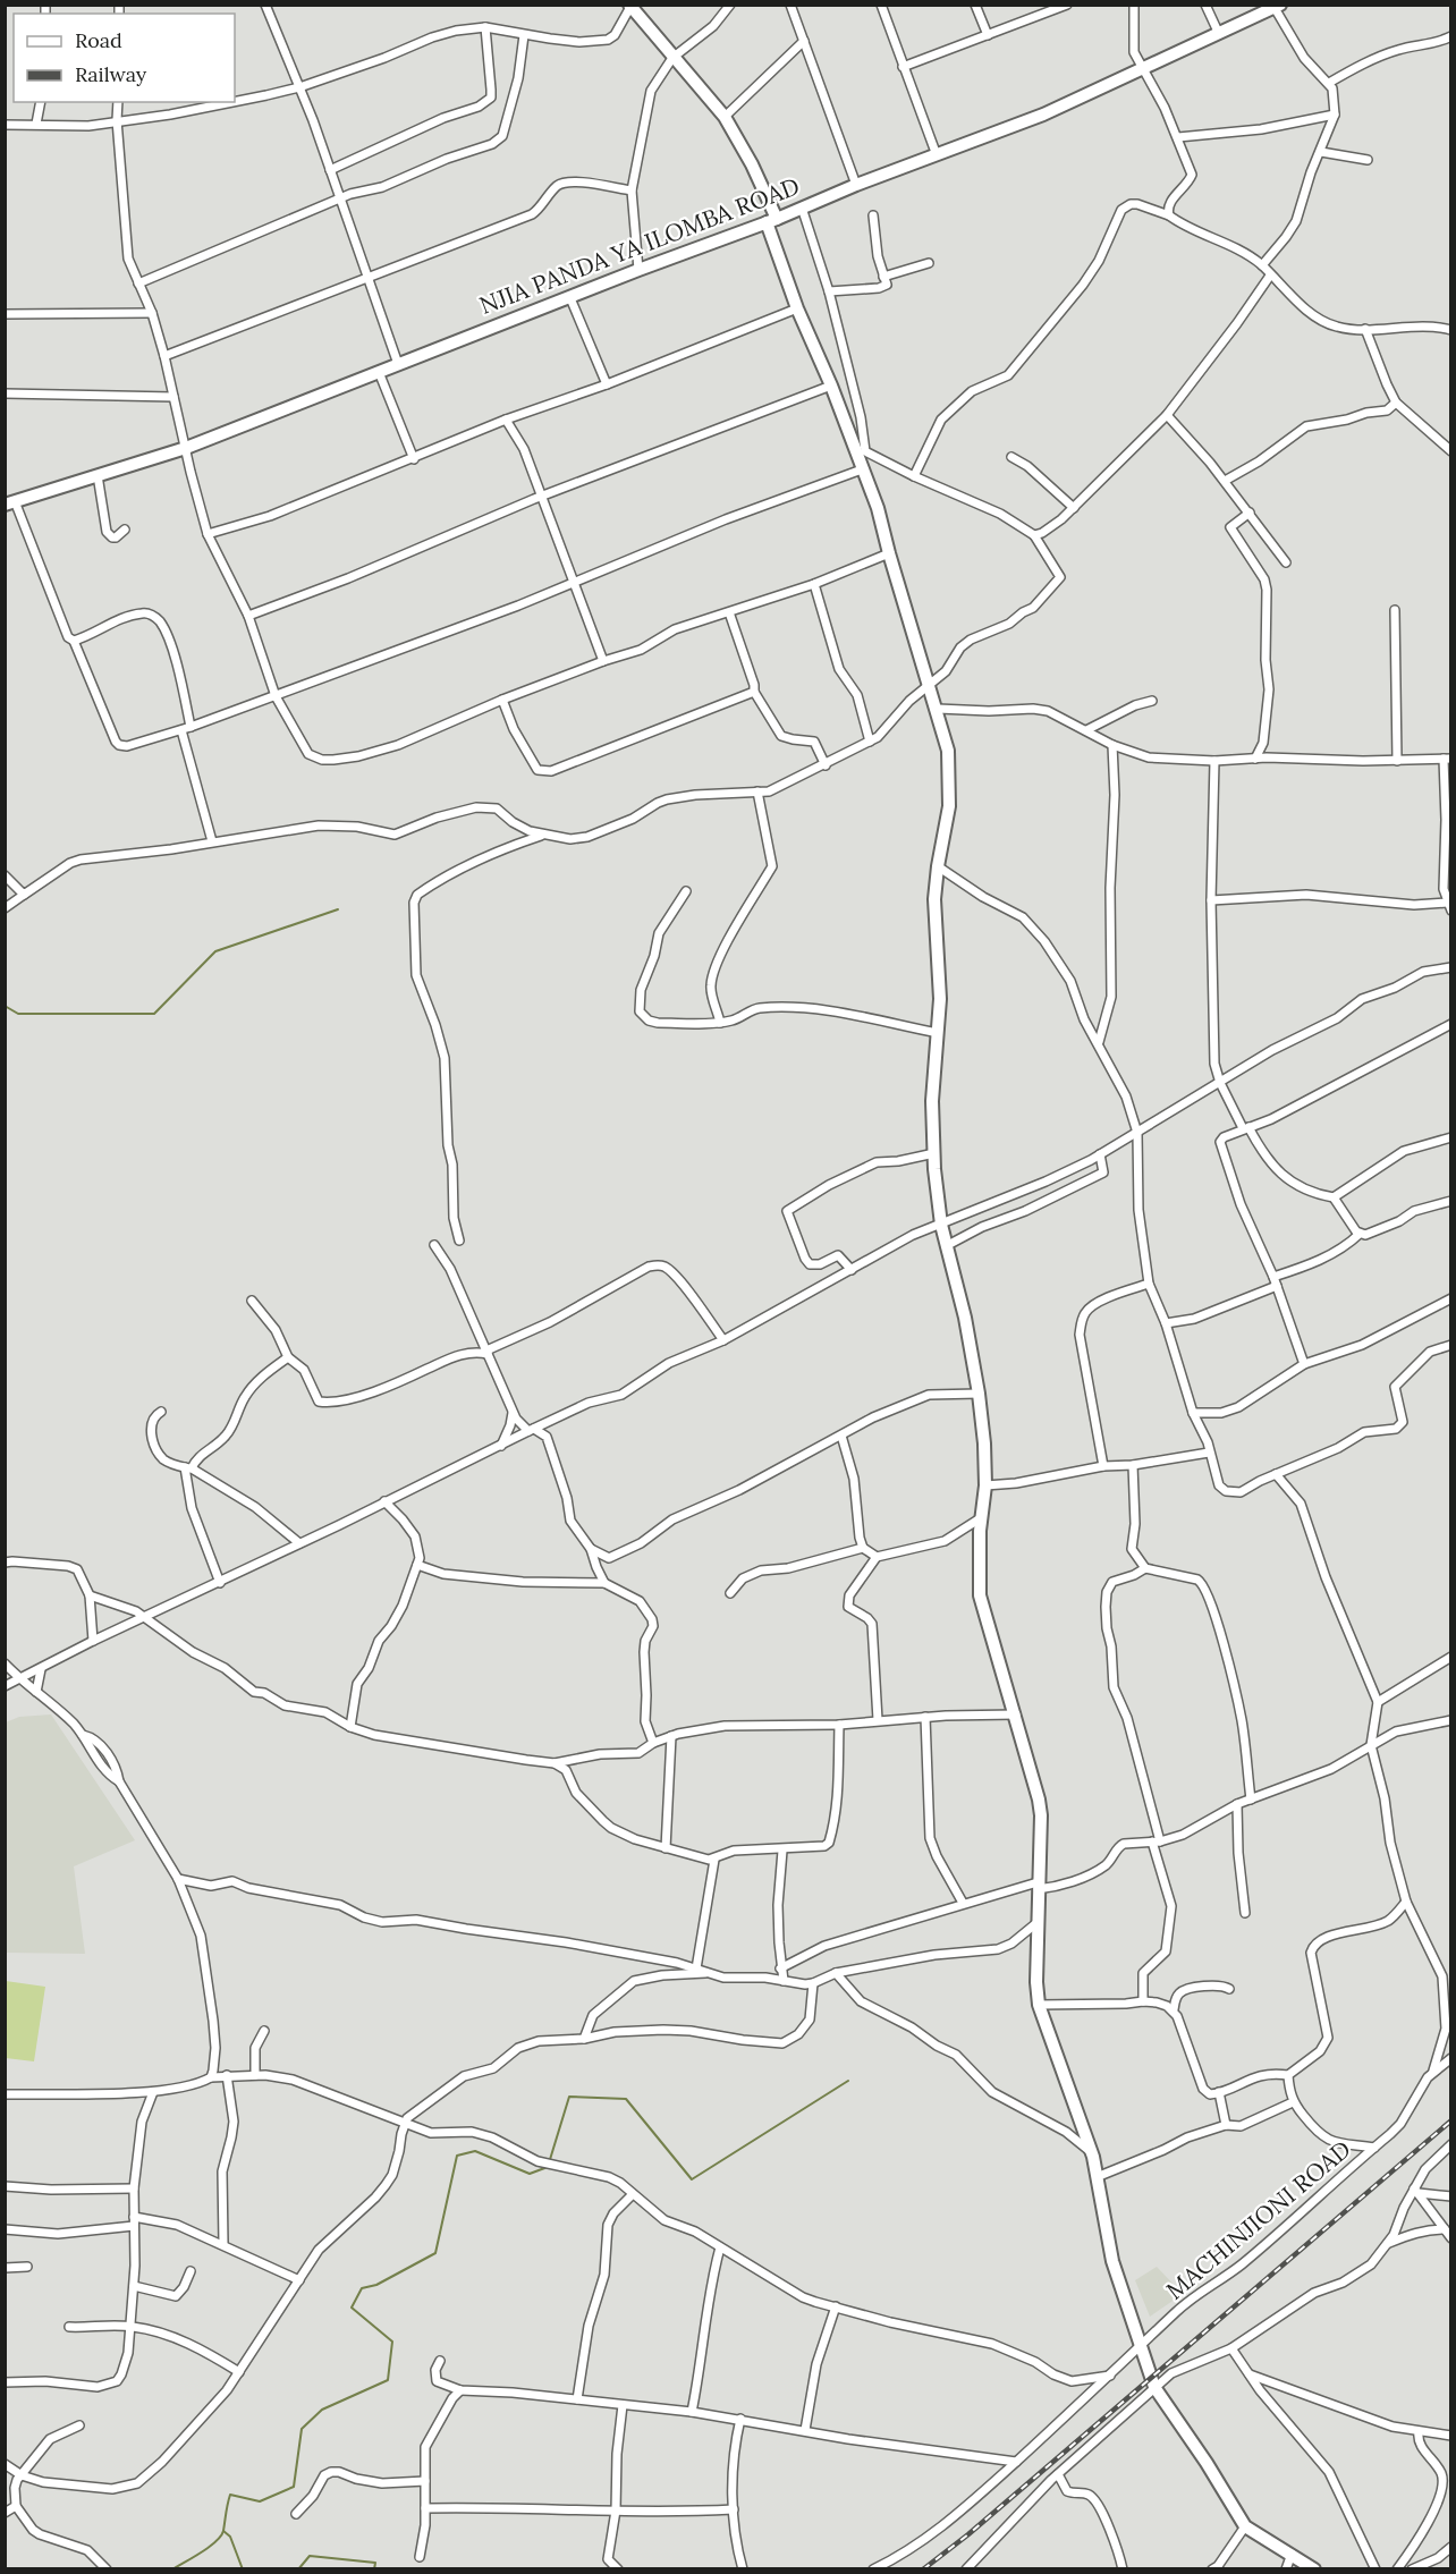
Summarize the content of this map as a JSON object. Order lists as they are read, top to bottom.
{
  "streets": {
    "street": ["NJIA PANDA YA ILOMBA ROAD", "MACHINJIONI ROAD"]
  },
  "legend": ["Road", "Railway"]
}
